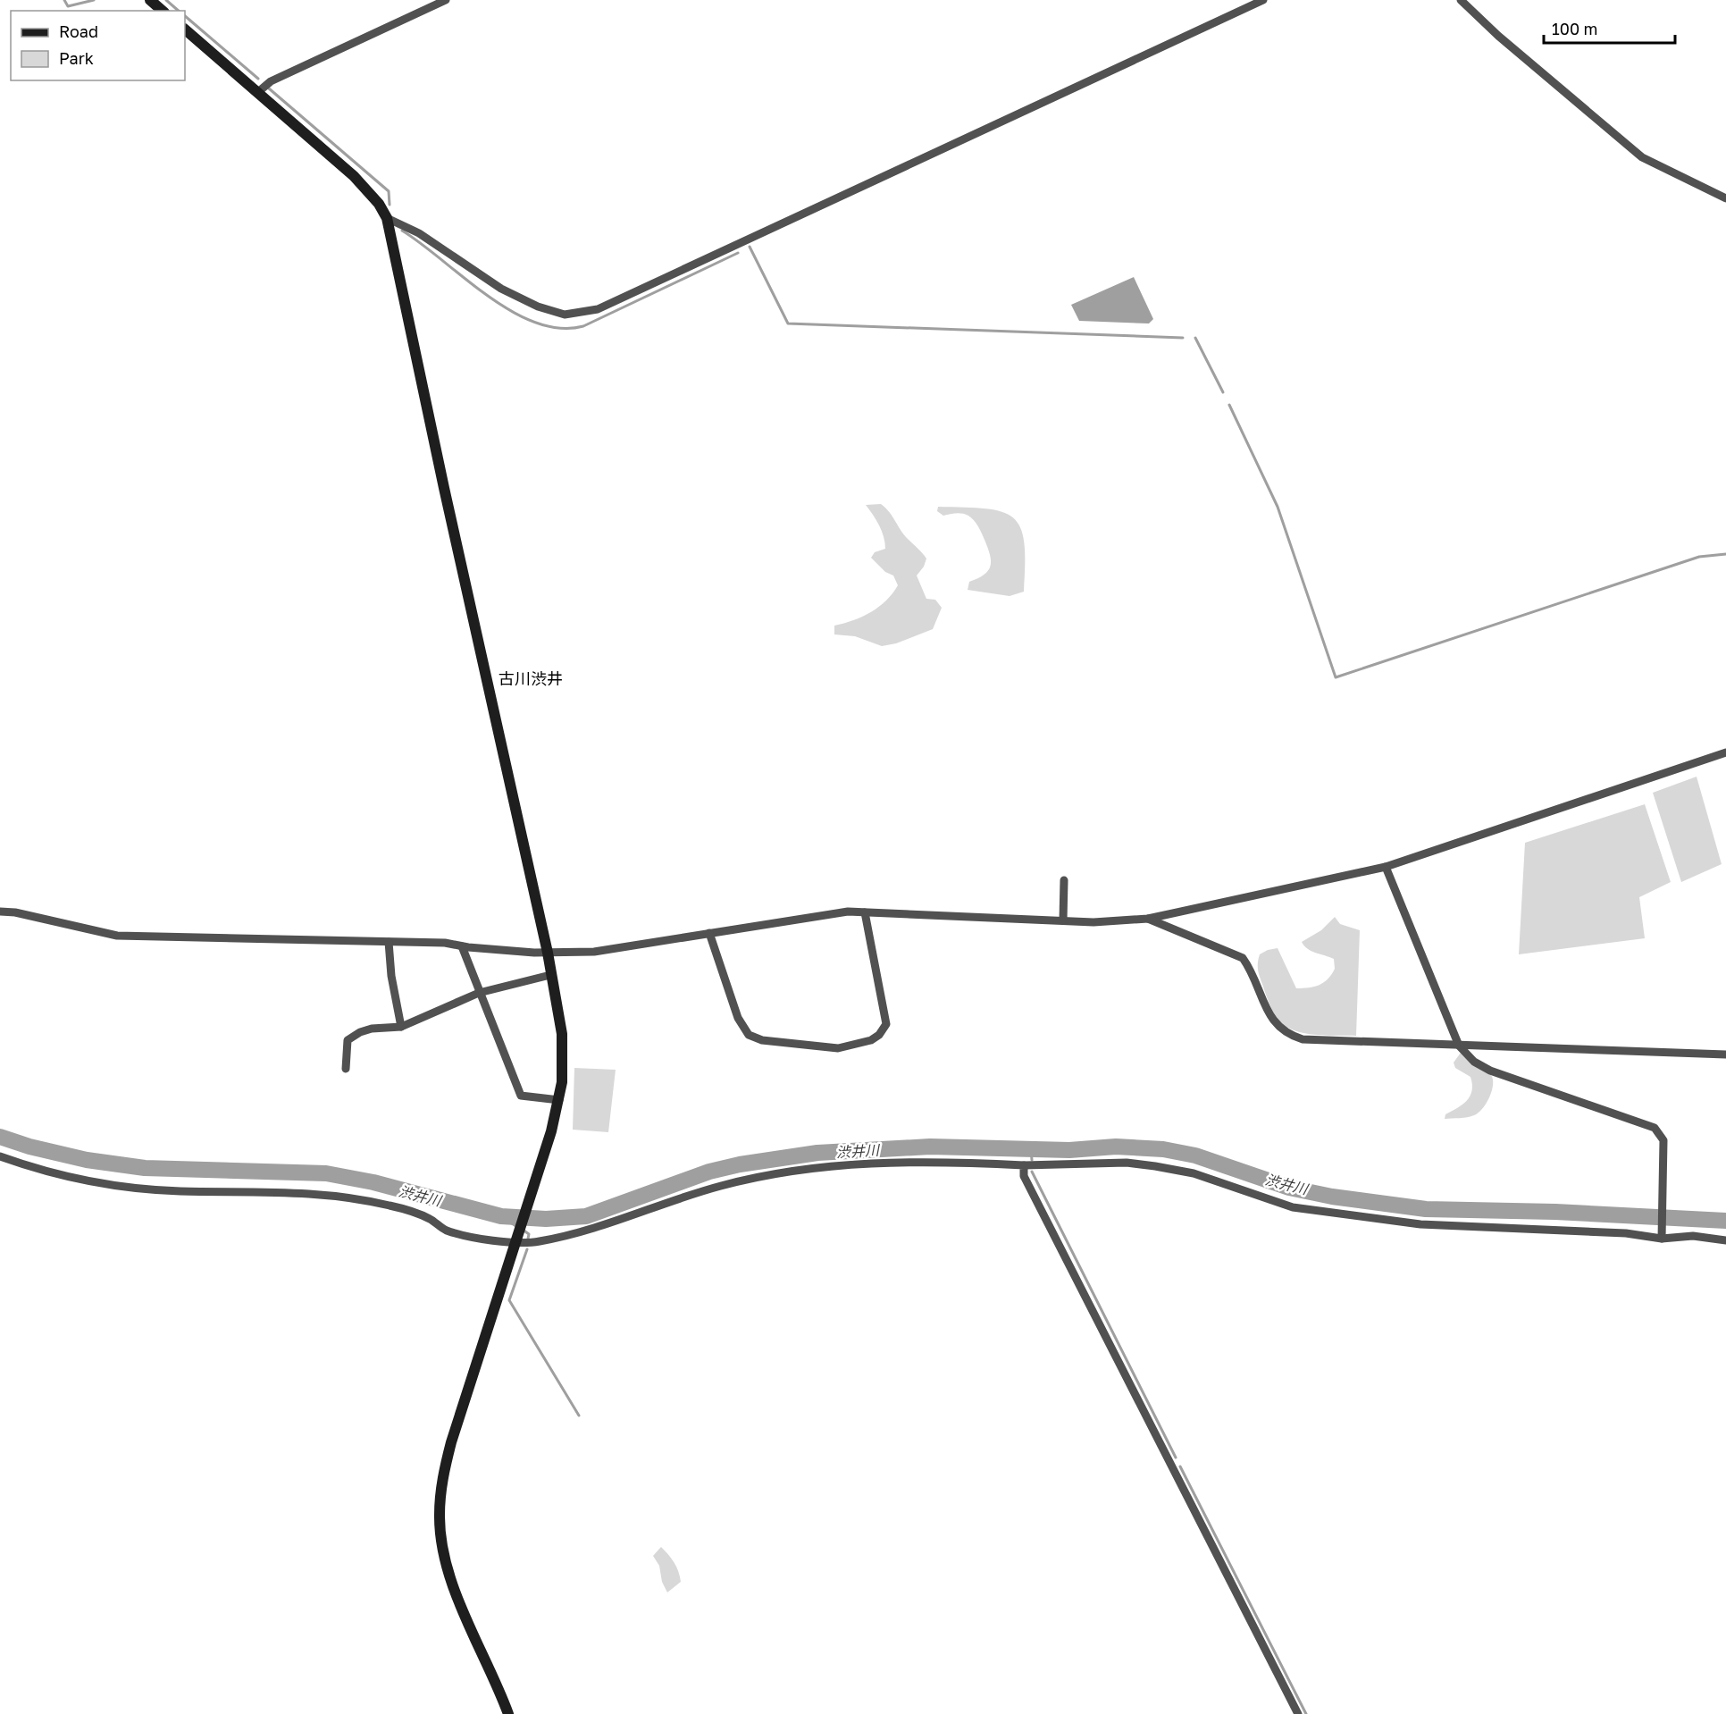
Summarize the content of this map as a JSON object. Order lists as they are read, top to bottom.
{
  "districts": ["古川渋井"],
  "water": ["渋井川"],
  "legend": ["Road", "Park"],
  "scale_bar": "100 m"
}
